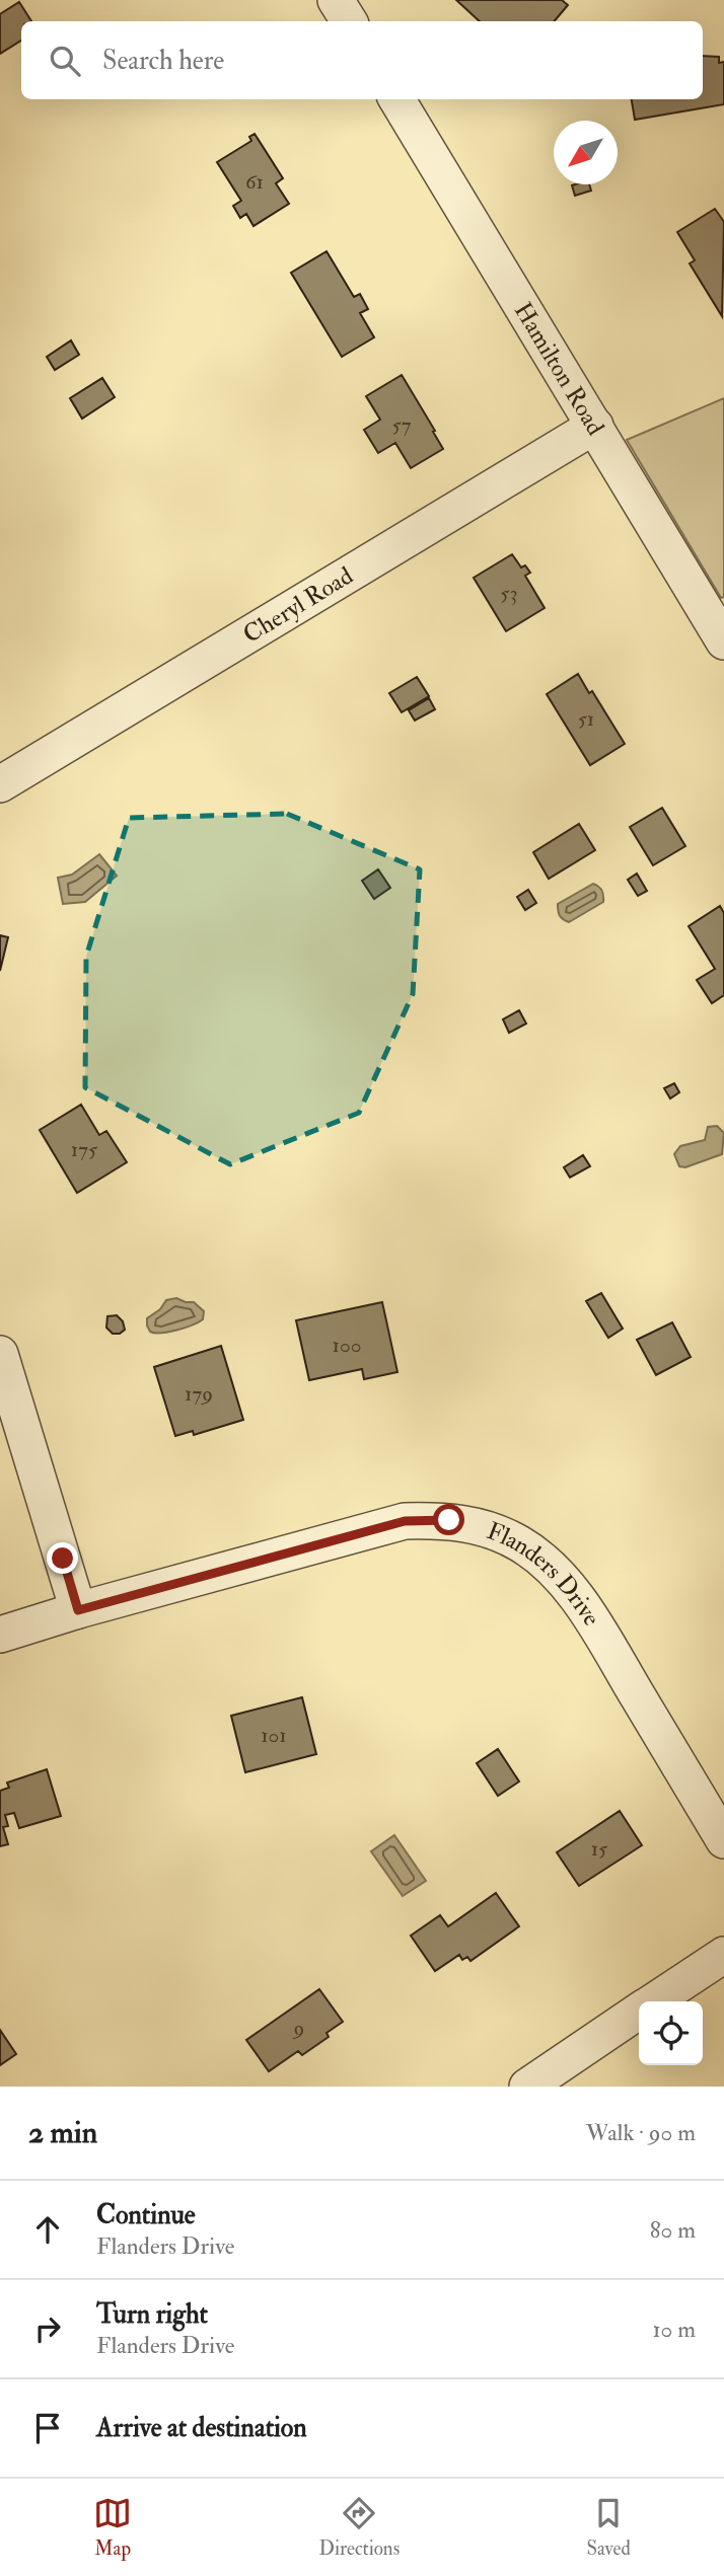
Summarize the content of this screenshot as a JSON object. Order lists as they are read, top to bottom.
{
  "streets": {
    "street": ["Hamilton Road", "Cheryl Road", "Flanders Drive"]
  },
  "crossings": [
    ["Hamilton Road", "Cheryl Road"]
  ],
  "house_numbers": [
    "61",
    "57",
    "53",
    "51",
    "175",
    "100",
    "179",
    "101",
    "15",
    "9"
  ],
  "north": "bottom left",
  "page": {
    "search": "Search here",
    "heading": ["2 min", "Walk · 90 m"],
    "list": [
      ["Continue", "Flanders Drive", "80 m"],
      ["Turn right", "Flanders Drive", "10 m"],
      "Arrive at destination"
    ],
    "nav": ["Map", "Directions", "Saved"]
  }
}
